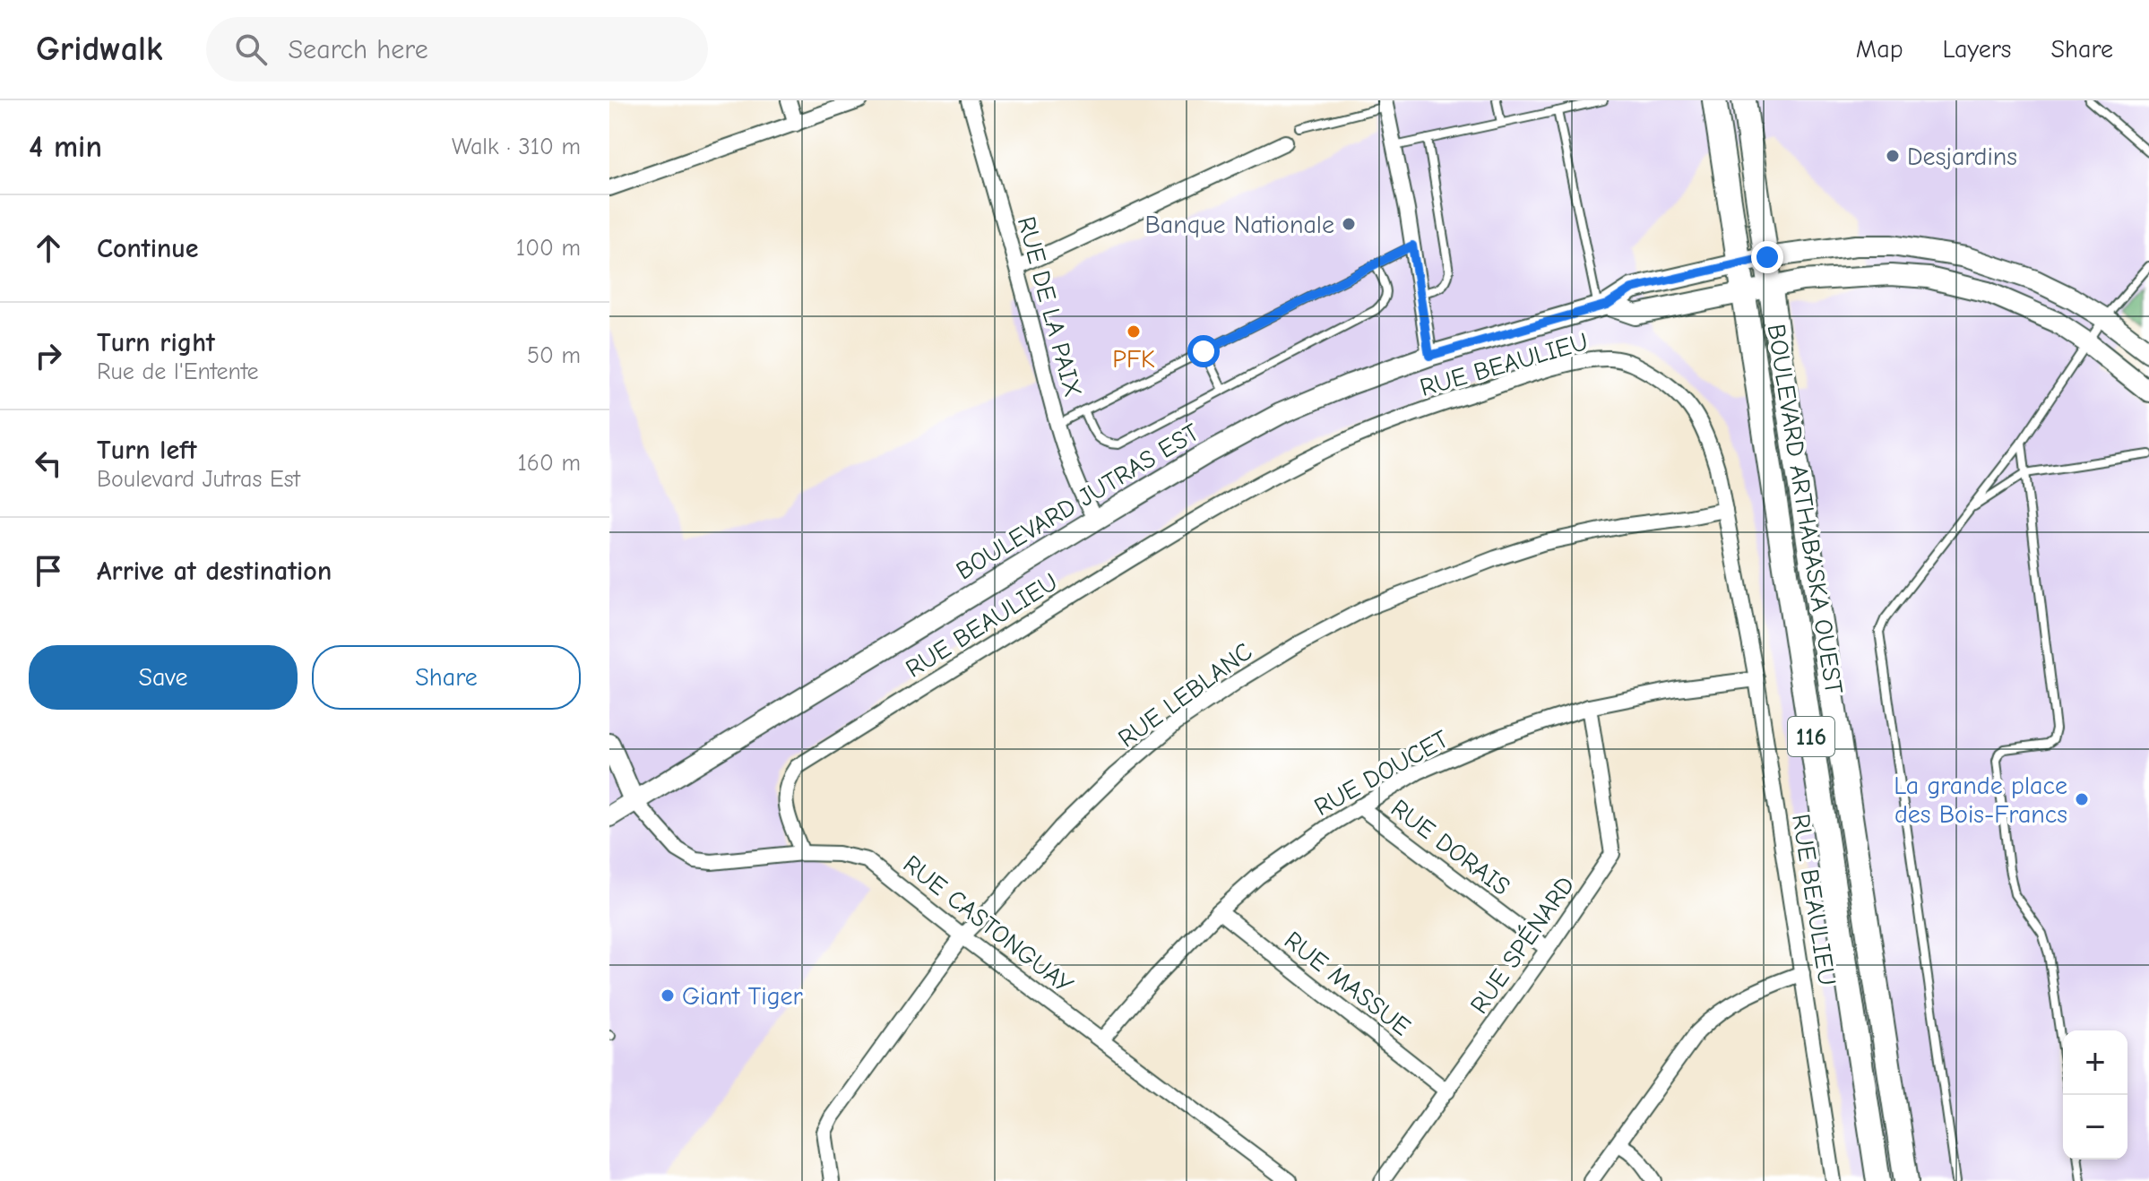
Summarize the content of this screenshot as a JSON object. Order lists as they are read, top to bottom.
{
  "streets": {
    "main road": ["BOULEVARD JUTRAS EST", "BOULEVARD ARTHABASKA OUEST", "116"],
    "street": [
      "RUE DE LA PAIX",
      "RUE BEAULIEU",
      "RUE LEBLANC",
      "RUE DOUCET",
      "RUE DORAIS",
      "RUE CASTONGUAY",
      "RUE SPÉNARD",
      "RUE MASSUE"
    ]
  },
  "crossings": [
    ["RUE DE LA PAIX", "BOULEVARD JUTRAS EST"],
    ["RUE BEAULIEU", "RUE LEBLANC"],
    ["RUE BEAULIEU", "RUE DOUCET"],
    ["RUE BEAULIEU", "RUE CASTONGUAY"],
    ["BOULEVARD JUTRAS EST", "BOULEVARD ARTHABASKA OUEST"],
    ["BOULEVARD JUTRAS EST", "RUE CASTONGUAY"],
    ["RUE LEBLANC", "RUE CASTONGUAY"],
    ["RUE DOUCET", "RUE DORAIS"],
    ["RUE DOUCET", "RUE CASTONGUAY"],
    ["RUE DOUCET", "RUE SPÉNARD"],
    ["RUE DOUCET", "RUE MASSUE"],
    ["RUE DORAIS", "RUE SPÉNARD"],
    ["RUE SPÉNARD", "RUE MASSUE"]
  ],
  "places": [
    "Desjardins",
    "Banque Nationale",
    "PFK",
    "La grande place des Bois-Francs",
    "Giant Tiger"
  ],
  "page": {
    "header": "Gridwalk",
    "search": "Search here",
    "nav": ["Map", "Layers", "Share"],
    "heading": ["4 min", "Walk · 310 m"],
    "list": [
      ["Continue", "100 m"],
      ["Turn right", "Rue de l'Entente", "50 m"],
      ["Turn left", "Boulevard Jutras Est", "160 m"],
      "Arrive at destination"
    ],
    "buttons": ["Save", "Share"],
    "map_buttons": ["+", "−"]
  }
}
